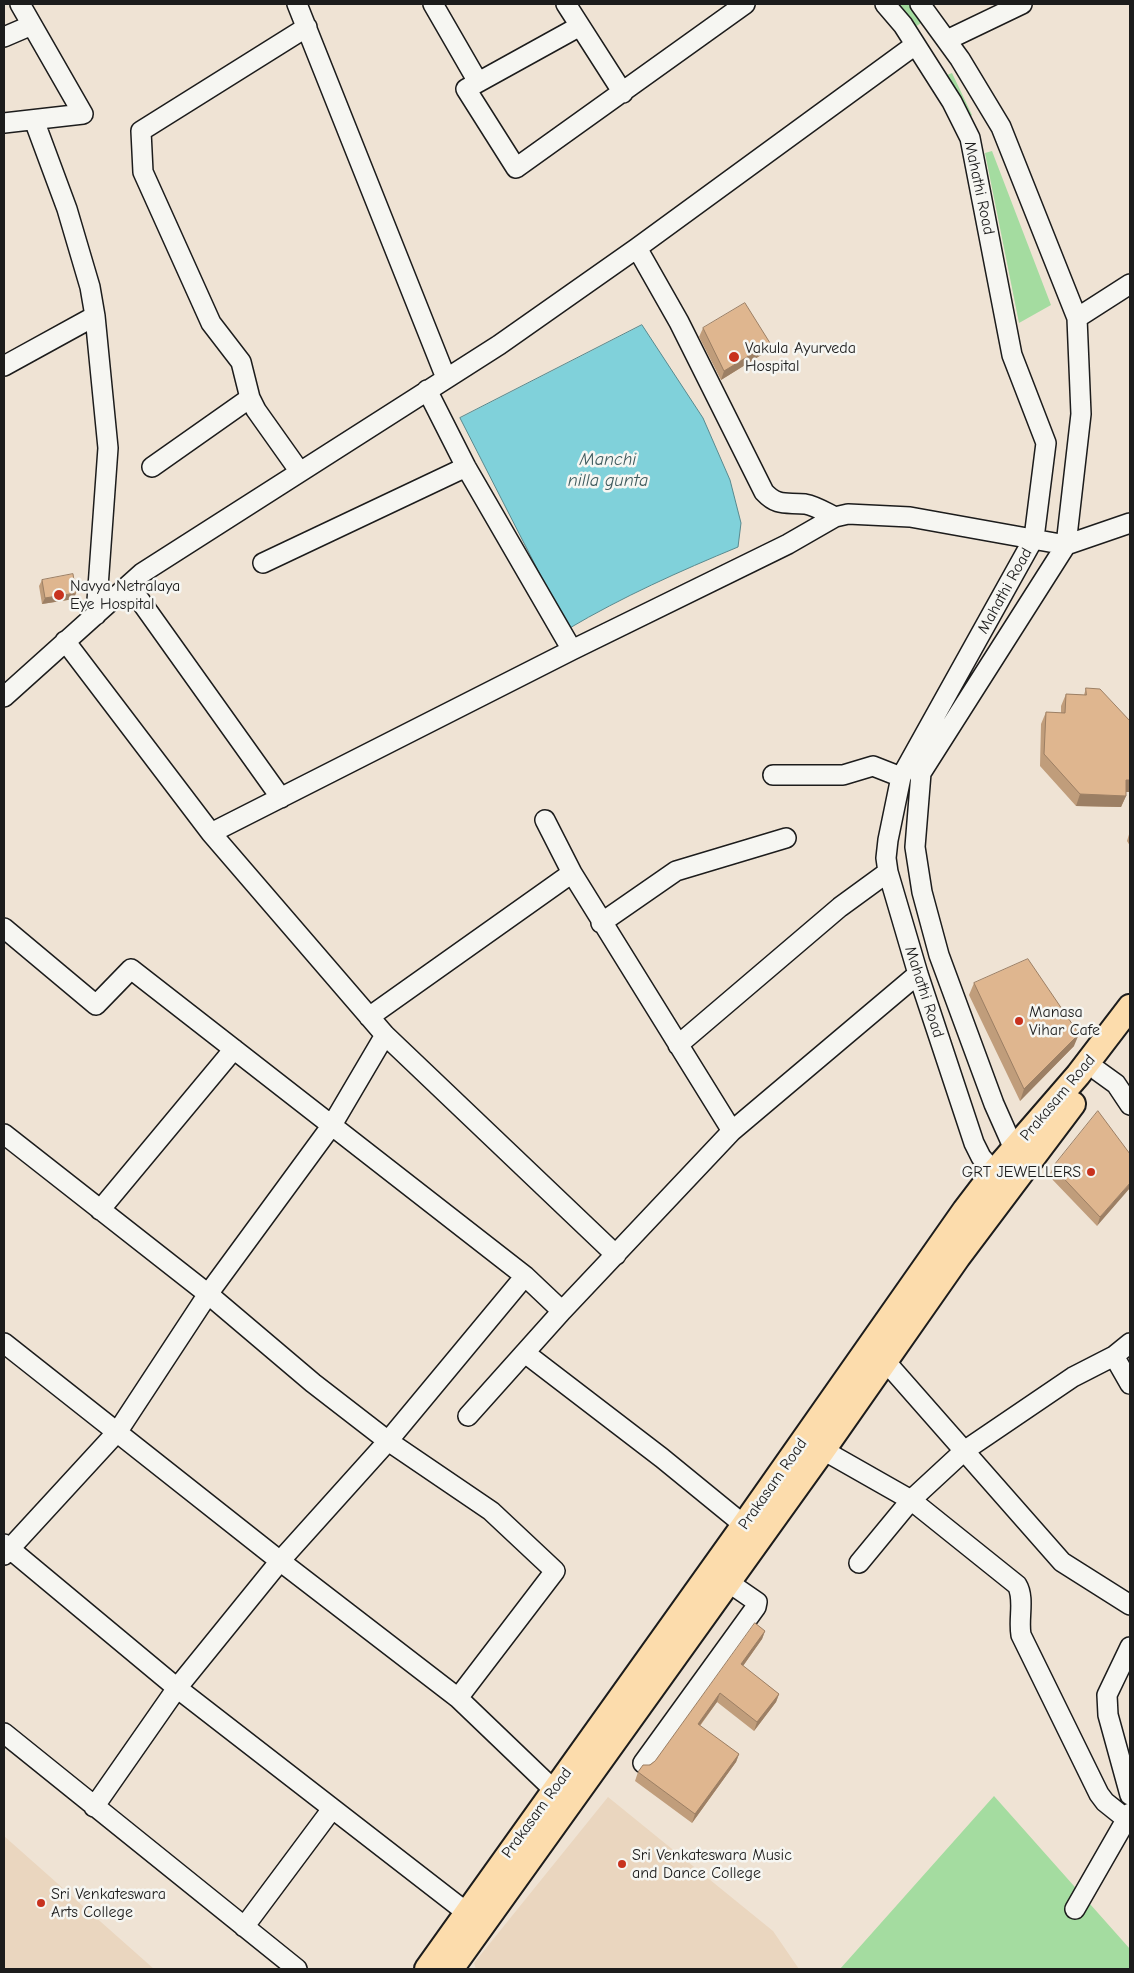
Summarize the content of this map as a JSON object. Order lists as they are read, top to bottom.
{
  "streets": {
    "main road": ["Prakasam Road"],
    "street": ["Mahathi Road"]
  },
  "crossings": [
    ["Mahathi Road", "Prakasam Road"]
  ],
  "water": ["Manchi nilla gunta"],
  "places": [
    "Vakula Ayurveda Hospital",
    "Navya Netralaya Eye Hospital",
    "Manasa Vihar Cafe",
    "GRT JEWELLERS",
    "Sri Venkateswara Music and Dance College",
    "Sri Venkateswara Arts College"
  ]
}
